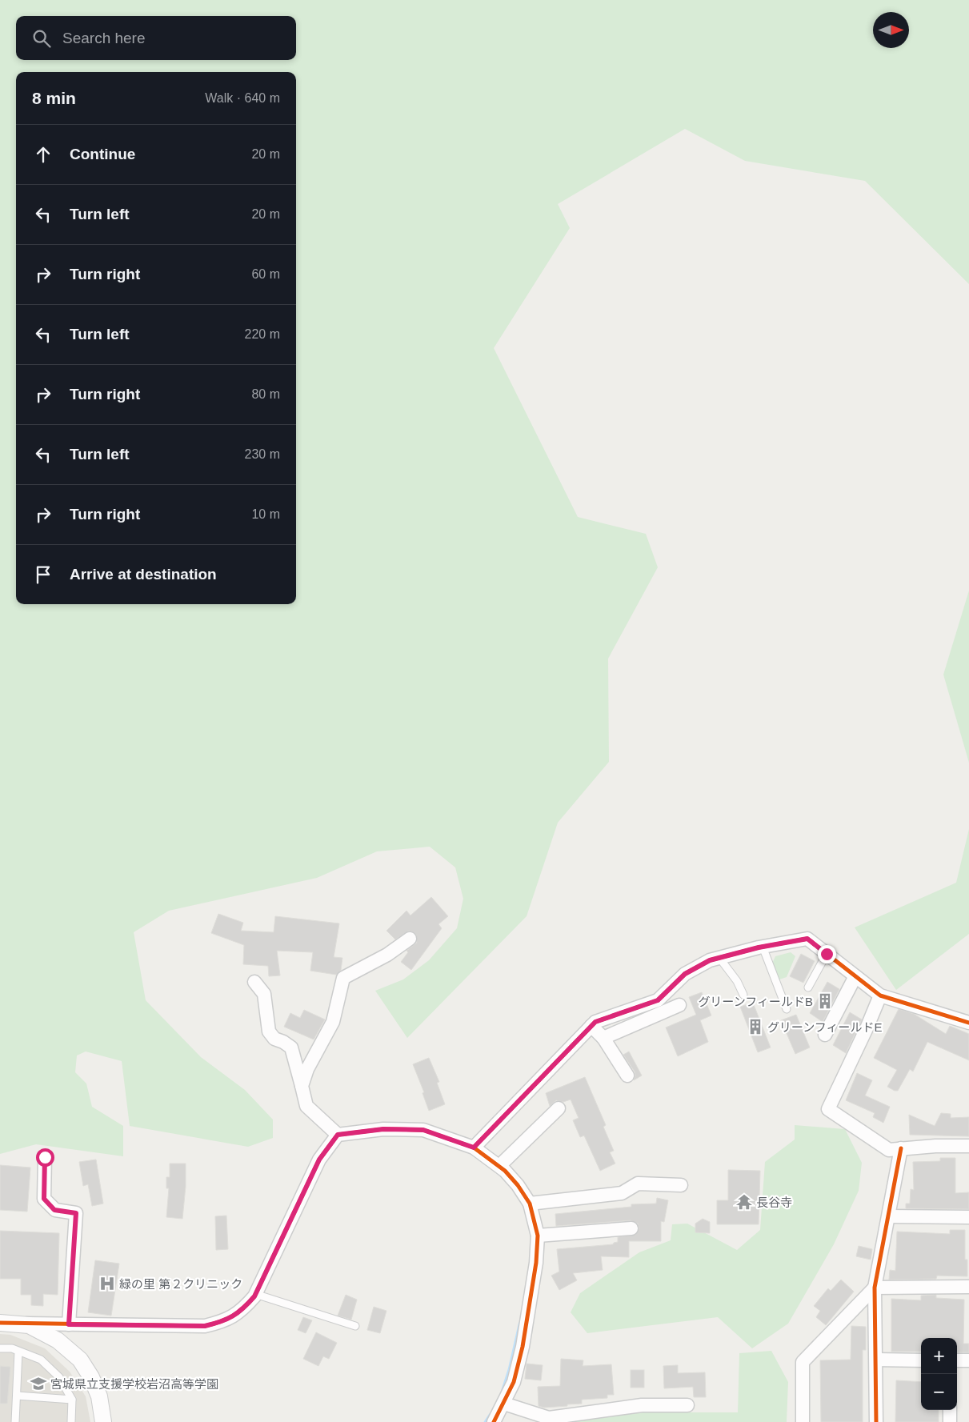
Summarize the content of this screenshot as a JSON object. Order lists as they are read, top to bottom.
{
  "places": {
    "building": ["グリーンフィールドB", "グリーンフィールドE"],
    "temple": ["長谷寺"],
    "hospital": ["緑の里 第２クリニック"],
    "school or university": ["宮城県立支援学校岩沼高等学園"]
  },
  "north": "right",
  "page": {
    "search": "Search here",
    "heading": ["8 min", "Walk · 640 m"],
    "list": [
      ["Continue", "20 m"],
      ["Turn left", "20 m"],
      ["Turn right", "60 m"],
      ["Turn left", "220 m"],
      ["Turn right", "80 m"],
      ["Turn left", "230 m"],
      ["Turn right", "10 m"],
      "Arrive at destination"
    ],
    "map_buttons": ["+", "−"]
  }
}
